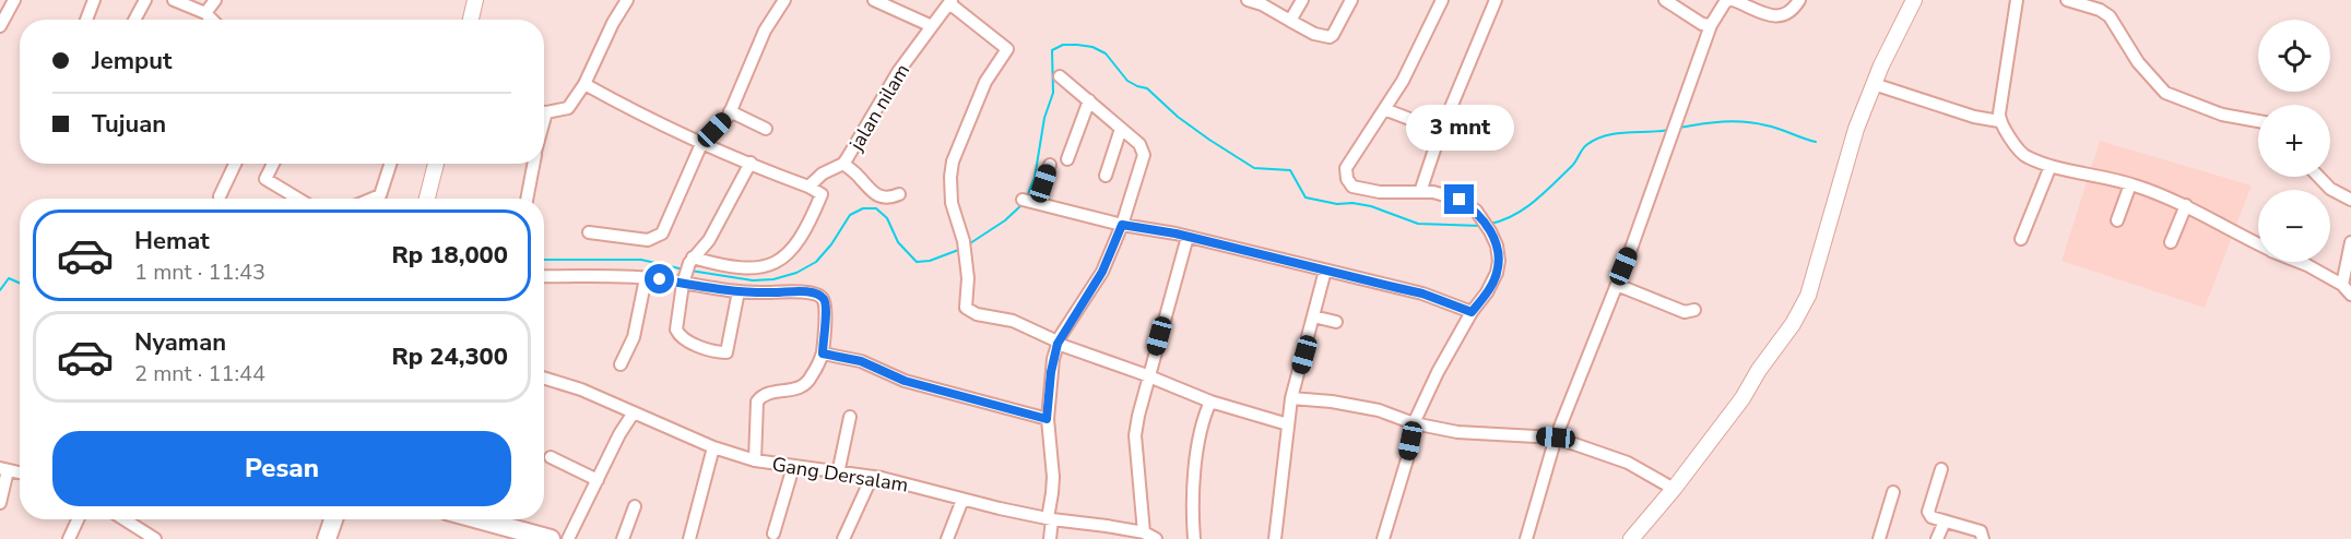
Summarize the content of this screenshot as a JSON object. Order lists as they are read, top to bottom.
{
  "streets": {
    "street": ["jalan nilam", "Gang Dersalam"]
  },
  "page": {
    "map_buttons": ["+", "−"],
    "banner": ["Jemput", "Tujuan"],
    "bubble": "3 mnt",
    "list": [
      {
        "name": "Hemat",
        "note": "1 mnt · 11:43",
        "value": "Rp 18,000"
      },
      {
        "name": "Nyaman",
        "note": "2 mnt · 11:44",
        "value": "Rp 24,300"
      }
    ],
    "buttons": "Pesan"
  }
}
